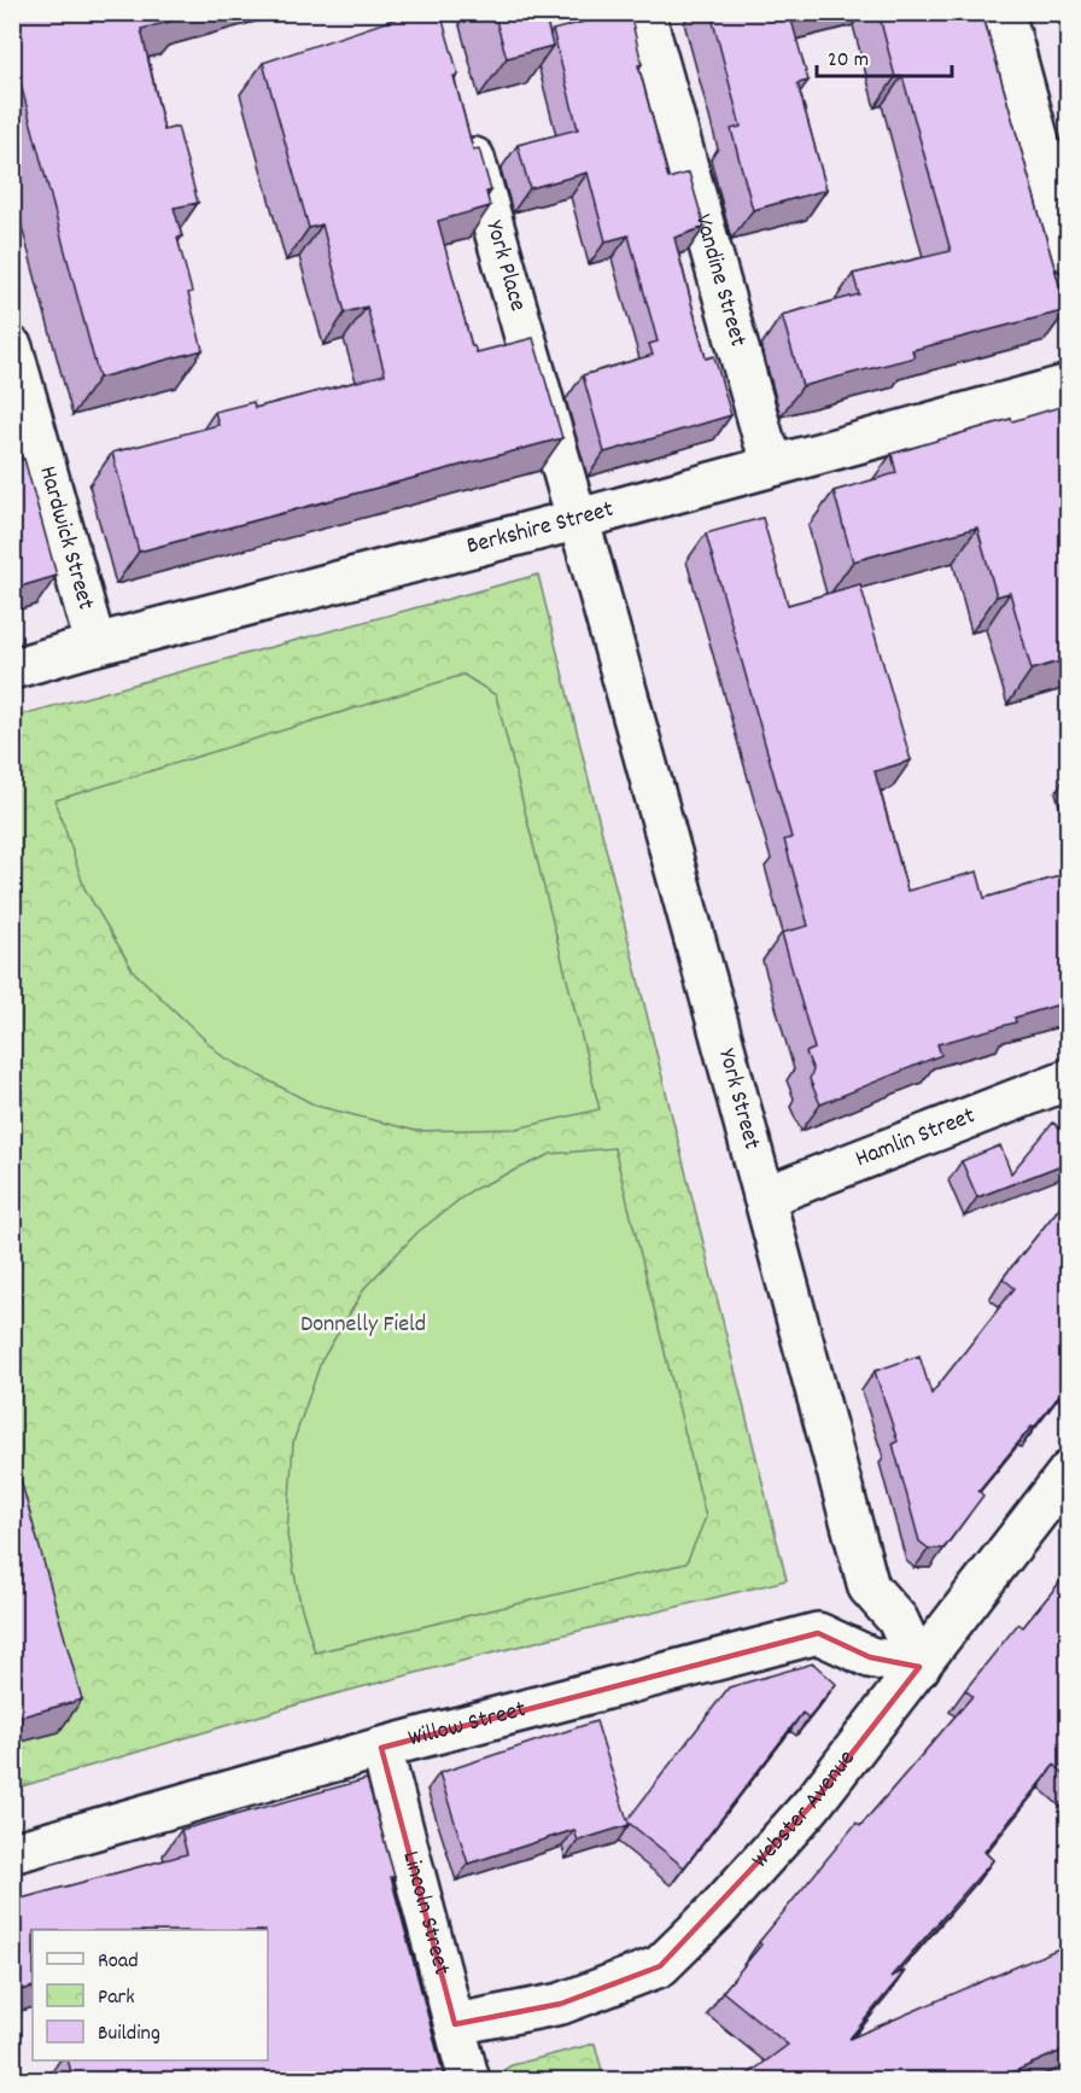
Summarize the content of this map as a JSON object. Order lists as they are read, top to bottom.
{
  "streets": {
    "street": [
      "York Place",
      "Vandine Street",
      "Berkshire Street",
      "Hardwick Street",
      "York Street",
      "Hamlin Street",
      "Willow Street",
      "Webster Avenue",
      "Lincoln Street"
    ]
  },
  "crossings": [
    ["York Place", "Berkshire Street"],
    ["York Place", "York Street"],
    ["Vandine Street", "Berkshire Street"],
    ["Berkshire Street", "Hardwick Street"],
    ["Berkshire Street", "York Street"],
    ["York Street", "Hamlin Street"],
    ["York Street", "Willow Street"],
    ["York Street", "Webster Avenue"],
    ["Willow Street", "Webster Avenue"],
    ["Willow Street", "Lincoln Street"],
    ["Webster Avenue", "Lincoln Street"]
  ],
  "parks": ["Donnelly Field"],
  "legend": ["Road", "Park", "Building"],
  "scale_bar": "20 m"
}
